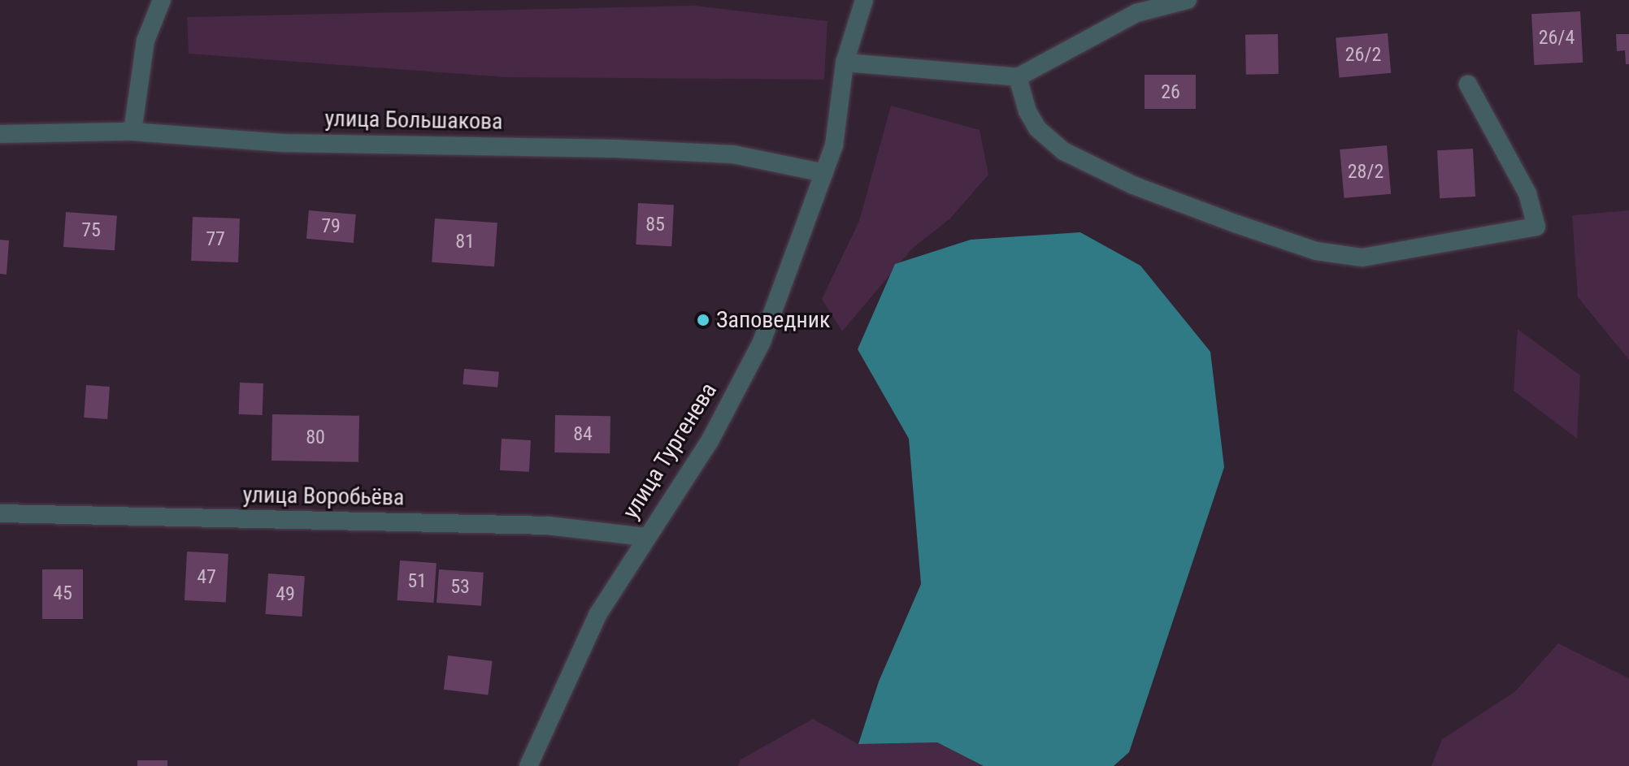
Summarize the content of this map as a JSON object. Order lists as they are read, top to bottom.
{
  "streets": {
    "street": ["улица Большакова", "улица Тургенева", "улица Воробьёва"]
  },
  "crossings": [
    ["улица Большакова", "улица Тургенева"],
    ["улица Тургенева", "улица Воробьёва"]
  ],
  "places": ["Заповедник"],
  "house_numbers": [
    "26/4",
    "26/2",
    "26",
    "28/2",
    "85",
    "79",
    "75",
    "77",
    "81",
    "84",
    "80",
    "47",
    "51",
    "53",
    "45",
    "49"
  ]
}
